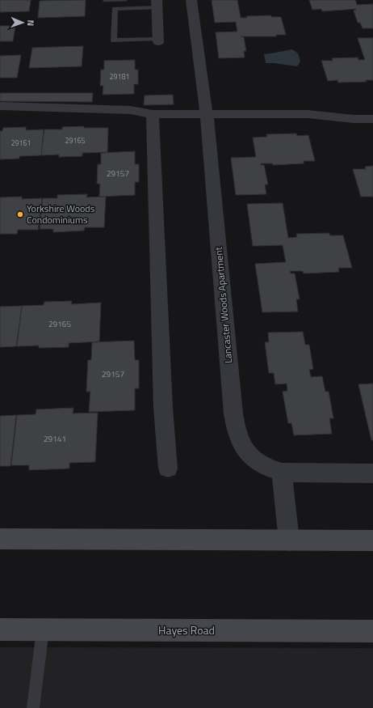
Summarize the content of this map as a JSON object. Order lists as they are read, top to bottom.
{
  "streets": {
    "street": ["Lancaster Woods Apartment", "Hayes Road"]
  },
  "places": ["Yorkshire Woods Condominiums"],
  "house_numbers": [
    "29181",
    "29165",
    "29161",
    "29157",
    "29165",
    "29157",
    "29141"
  ],
  "north": "right"
}
